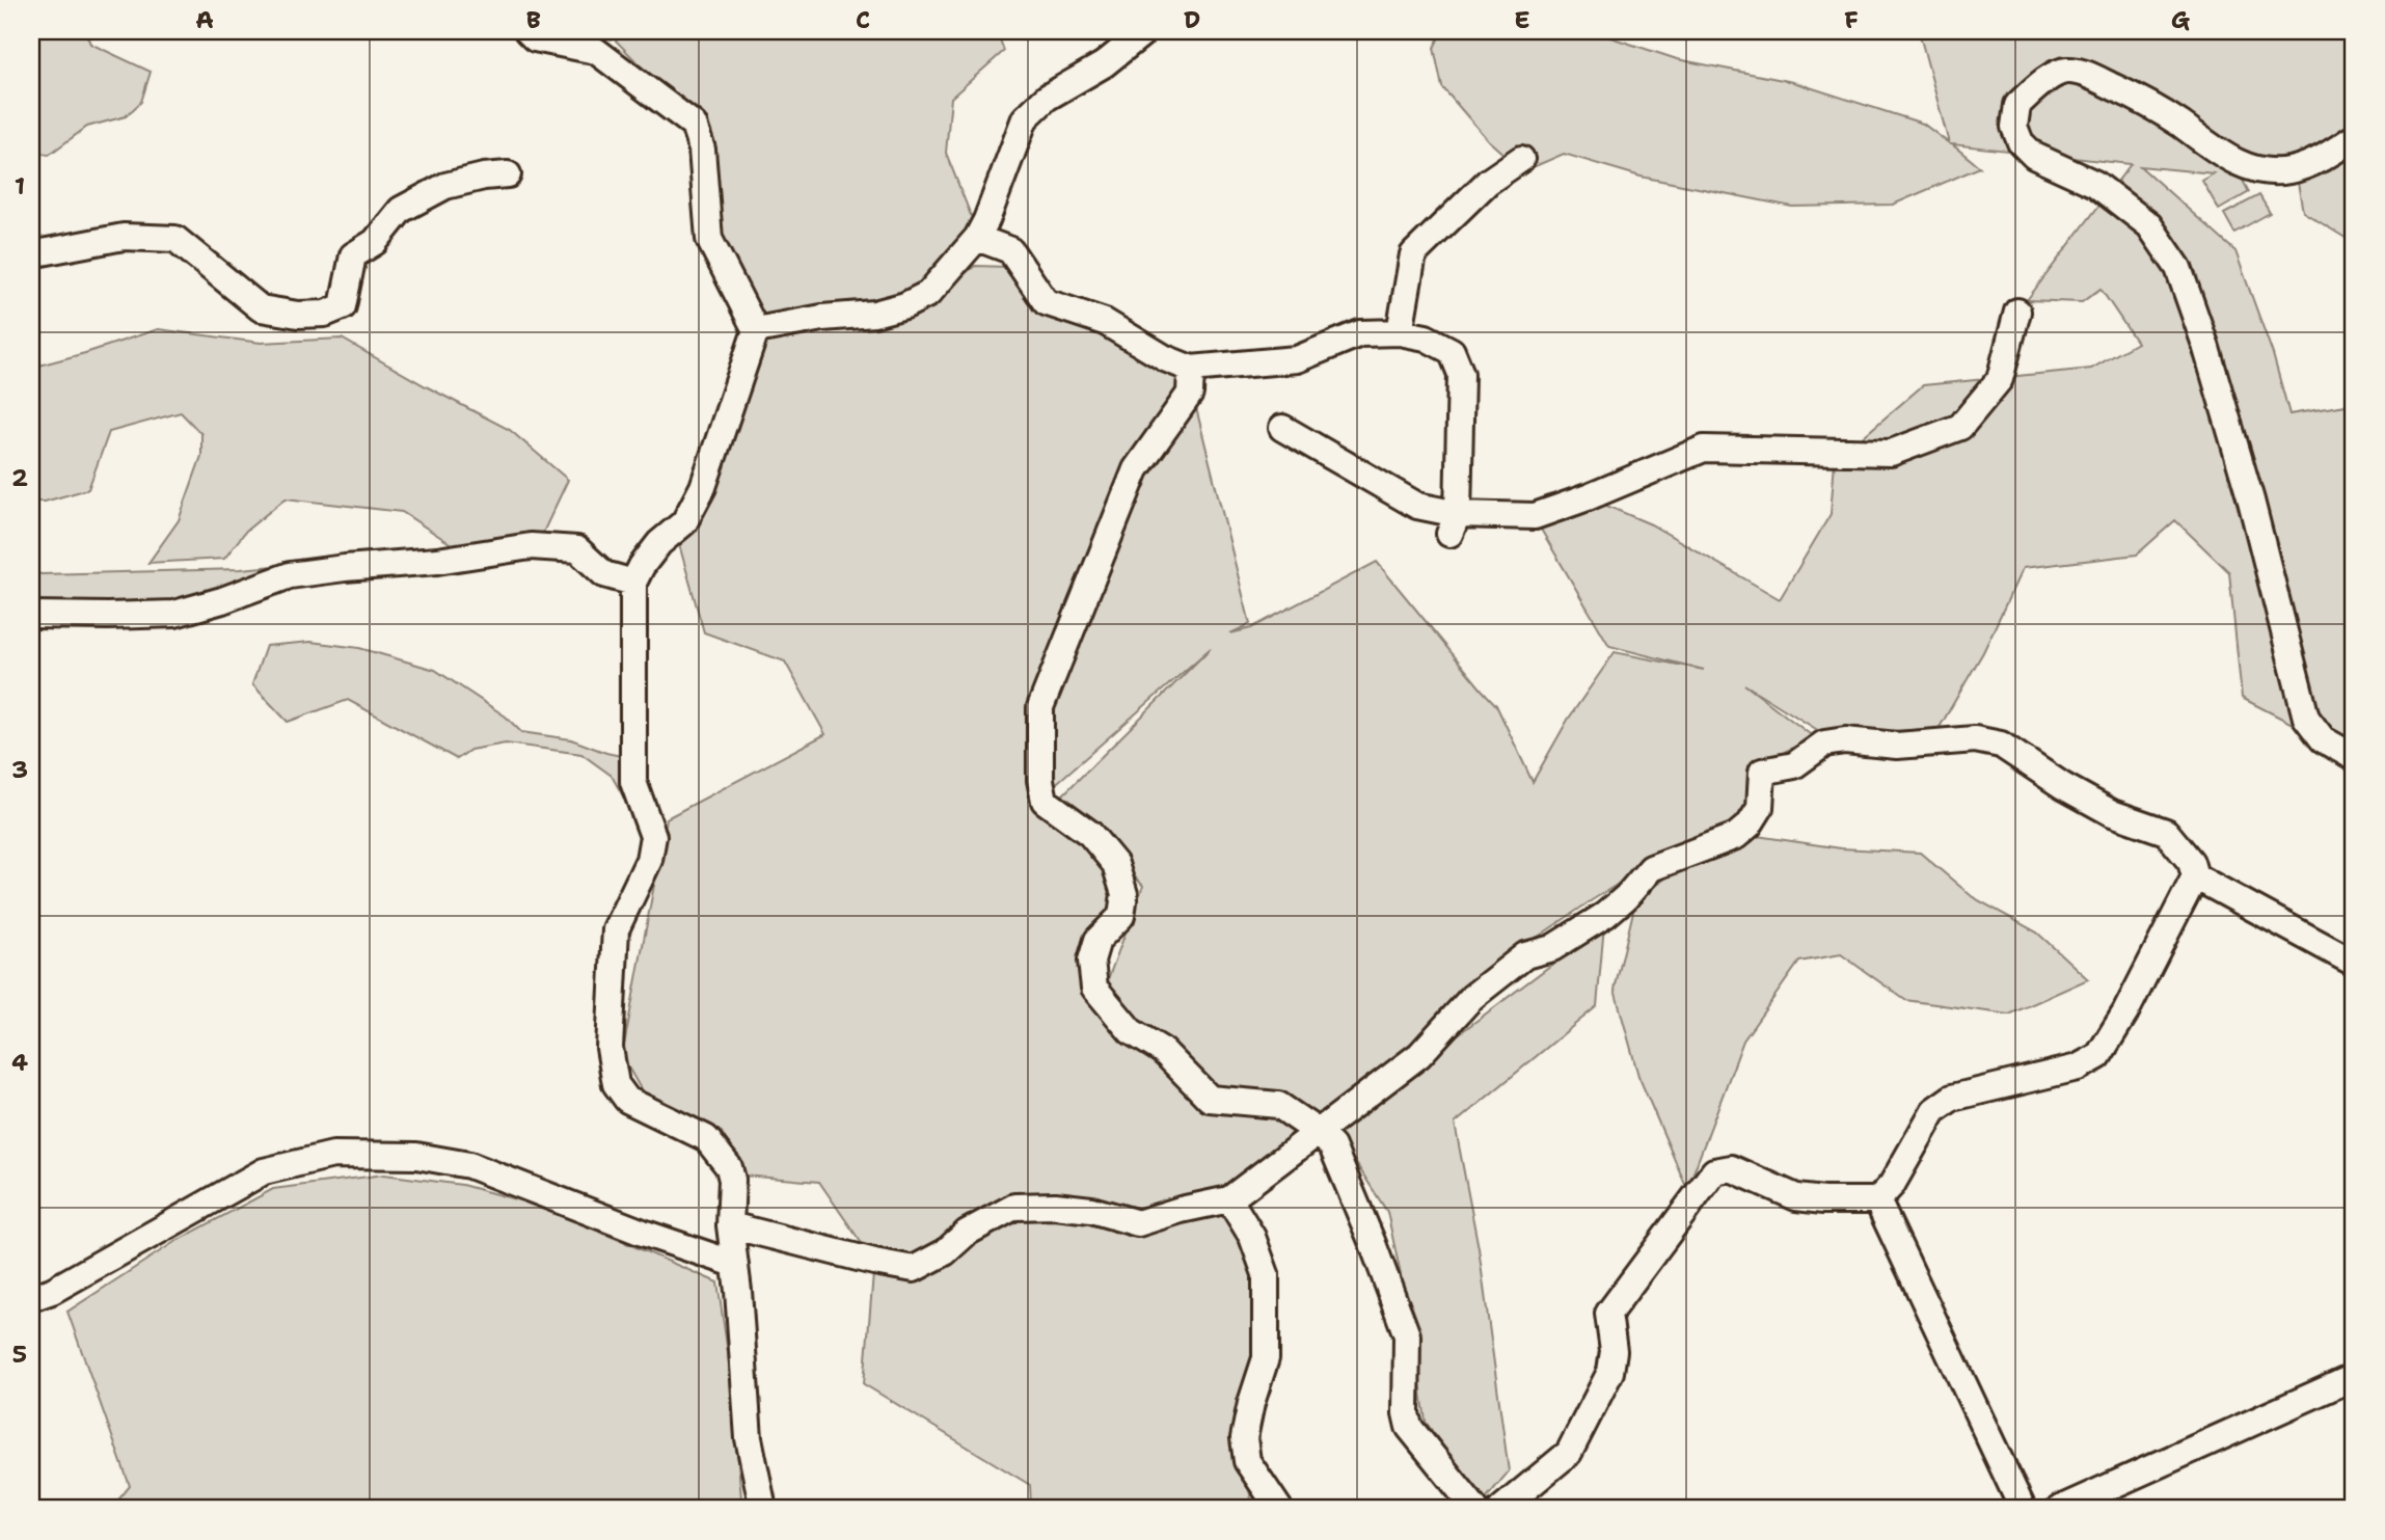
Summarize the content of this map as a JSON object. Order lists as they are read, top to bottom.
{
  "grid": {
    "columns": [
      "A",
      "B",
      "C",
      "D",
      "E",
      "F",
      "G"
    ],
    "rows": [
      "1",
      "2",
      "3",
      "4",
      "5"
    ]
  }
}
